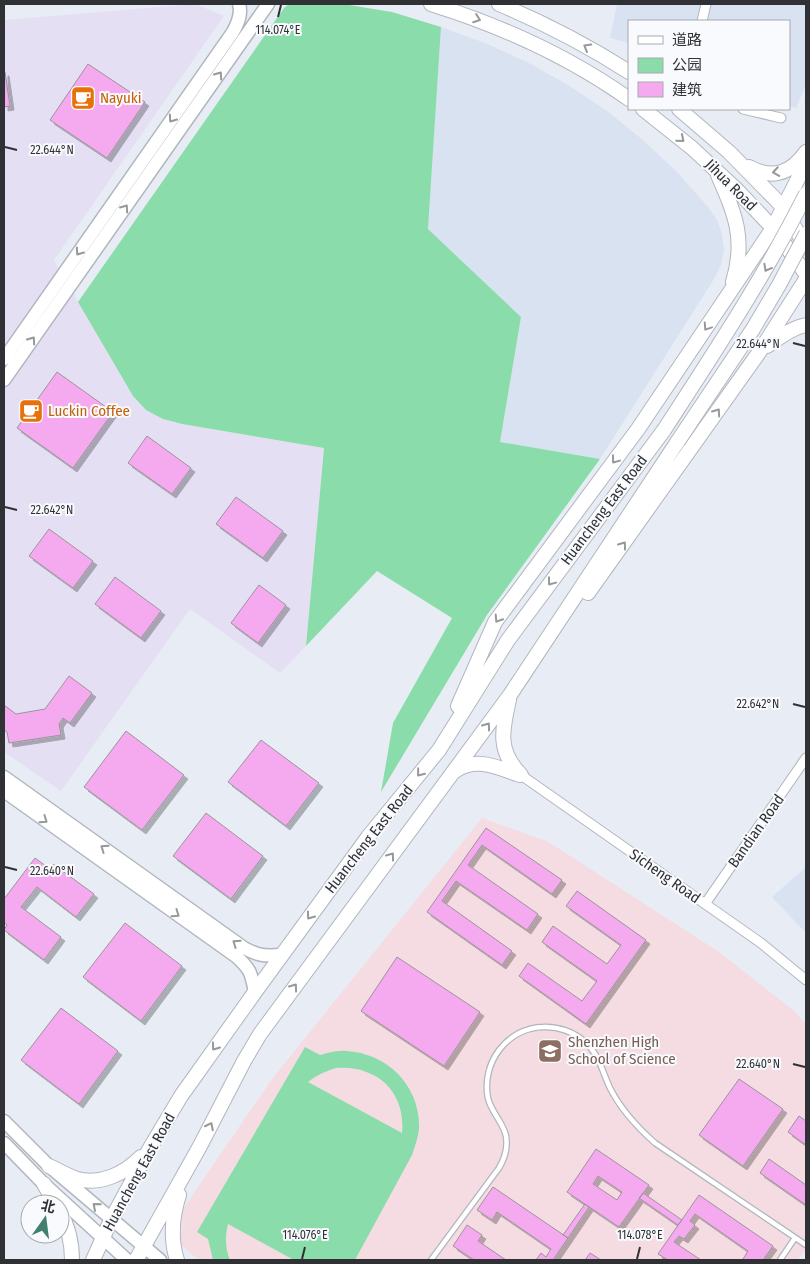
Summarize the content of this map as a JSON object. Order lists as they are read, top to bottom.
{
  "streets": {
    "main road": ["Jihua Road", "Huancheng East Road"],
    "street": ["Bandian Road", "Sicheng Road"]
  },
  "crossings": [
    ["Bandian Road", "Sicheng Road"]
  ],
  "places": {
    "cafe": ["Nayuki", "Luckin Coffee"],
    "school or university": ["Shenzhen High School of Science"]
  },
  "legend": ["道路", "公园", "建筑"],
  "north": "top",
  "coordinates": [
    "114.074°E",
    "22.644°N",
    "22.642°N",
    "22.640°N",
    "114.076°E",
    "114.078°E"
  ]
}
